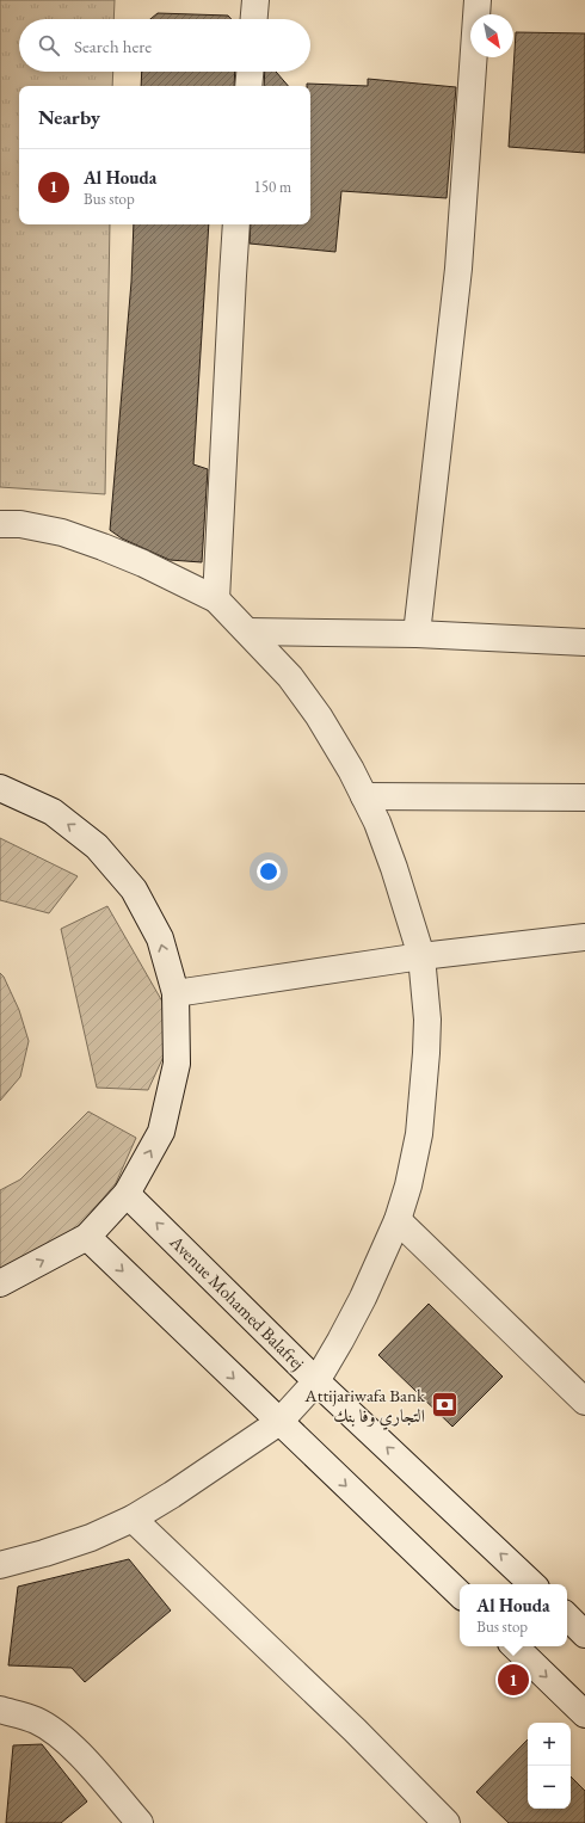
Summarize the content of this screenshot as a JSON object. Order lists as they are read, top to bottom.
{
  "streets": {
    "street": ["Avenue Mohamed Balafrej"]
  },
  "places": {
    "bank": ["Attijariwafa Bank التجاري وفا بنك"]
  },
  "north": "bottom right",
  "page": {
    "search": "Search here",
    "heading": "Nearby",
    "list": [
      {
        "mark": "1",
        "name": "Al Houda",
        "note": "Bus stop",
        "value": "150 m"
      }
    ],
    "popup": ["Al Houda", "Bus stop"],
    "pins": "1",
    "map_buttons": ["+", "−"]
  }
}
